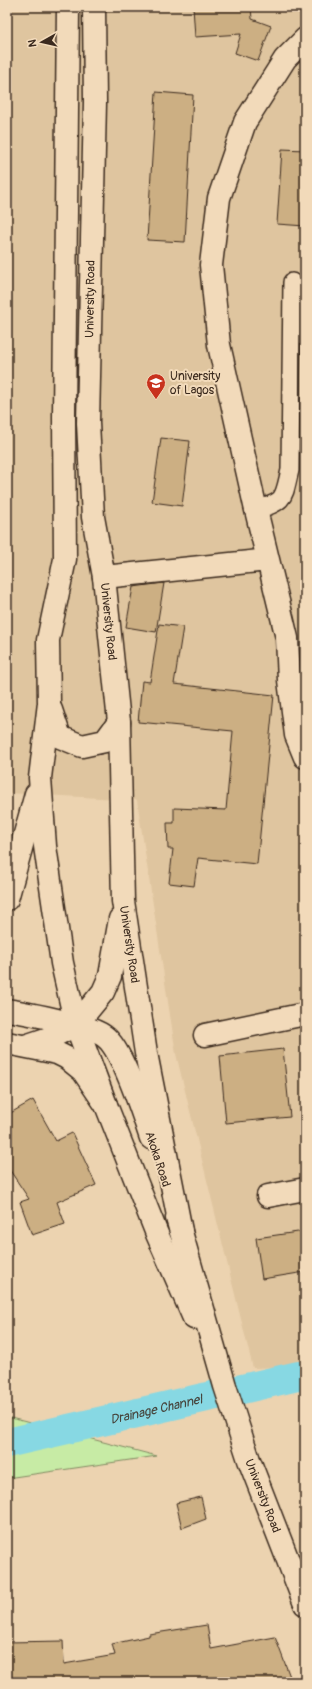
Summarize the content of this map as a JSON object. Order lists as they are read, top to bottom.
{
  "streets": {
    "main road": ["University Road", "Akoka Road"]
  },
  "crossings": [
    ["University Road", "Akoka Road"]
  ],
  "water": ["Drainage Channel"],
  "places": {
    "school or university": ["University of Lagos"]
  },
  "north": "left"
}
